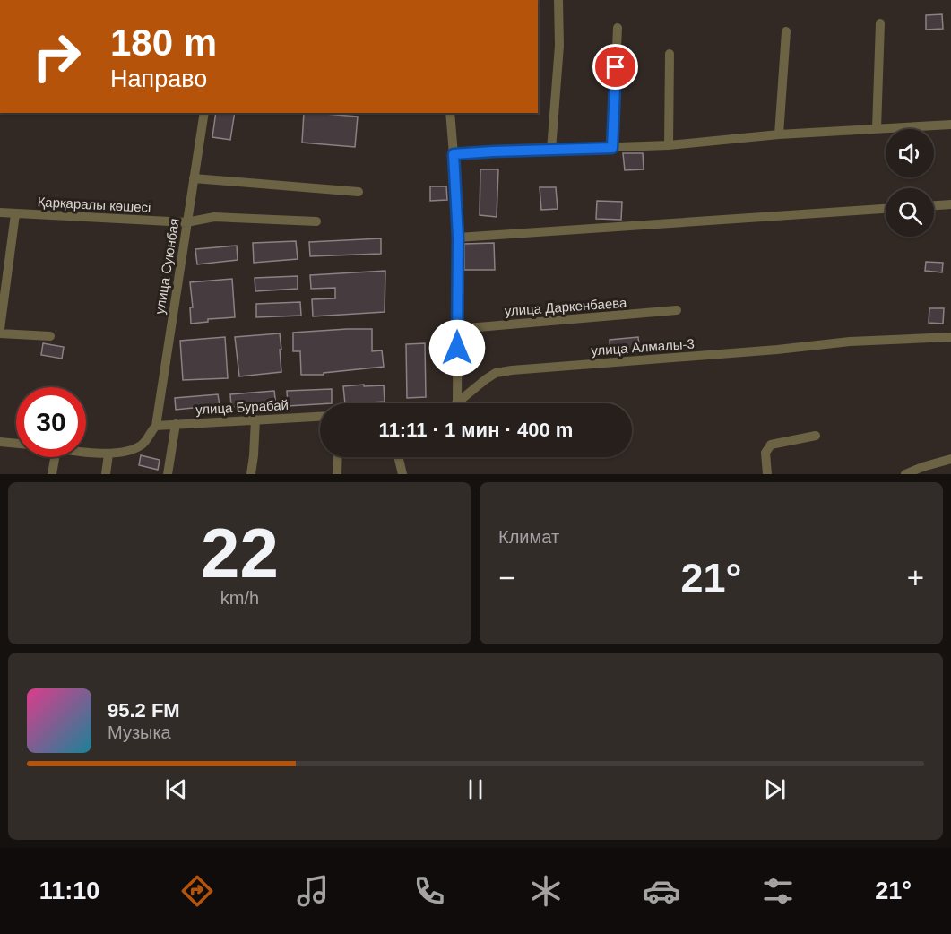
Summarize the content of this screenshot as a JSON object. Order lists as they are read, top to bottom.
{
  "streets": {
    "street": [
      "Қарқаралы көшесі",
      "улица Суюнбая",
      "улица Даркенбаева",
      "улица Алмалы-3",
      "улица Бурабай"
    ]
  },
  "crossings": [
    ["Қарқаралы көшесі", "улица Суюнбая"],
    ["улица Суюнбая", "улица Бурабай"]
  ],
  "page": {
    "turn": ["180 m", "Направо"],
    "limit": "30",
    "trip": "11:11 · 1 мин · 400 m",
    "tile": [
      ["22", "km/h"],
      "Климат"
    ],
    "heat": ["−", "21°", "+"],
    "song": ["95.2 FM", "Музыка"],
    "tabs": ["11:10", "21°"]
  }
}
